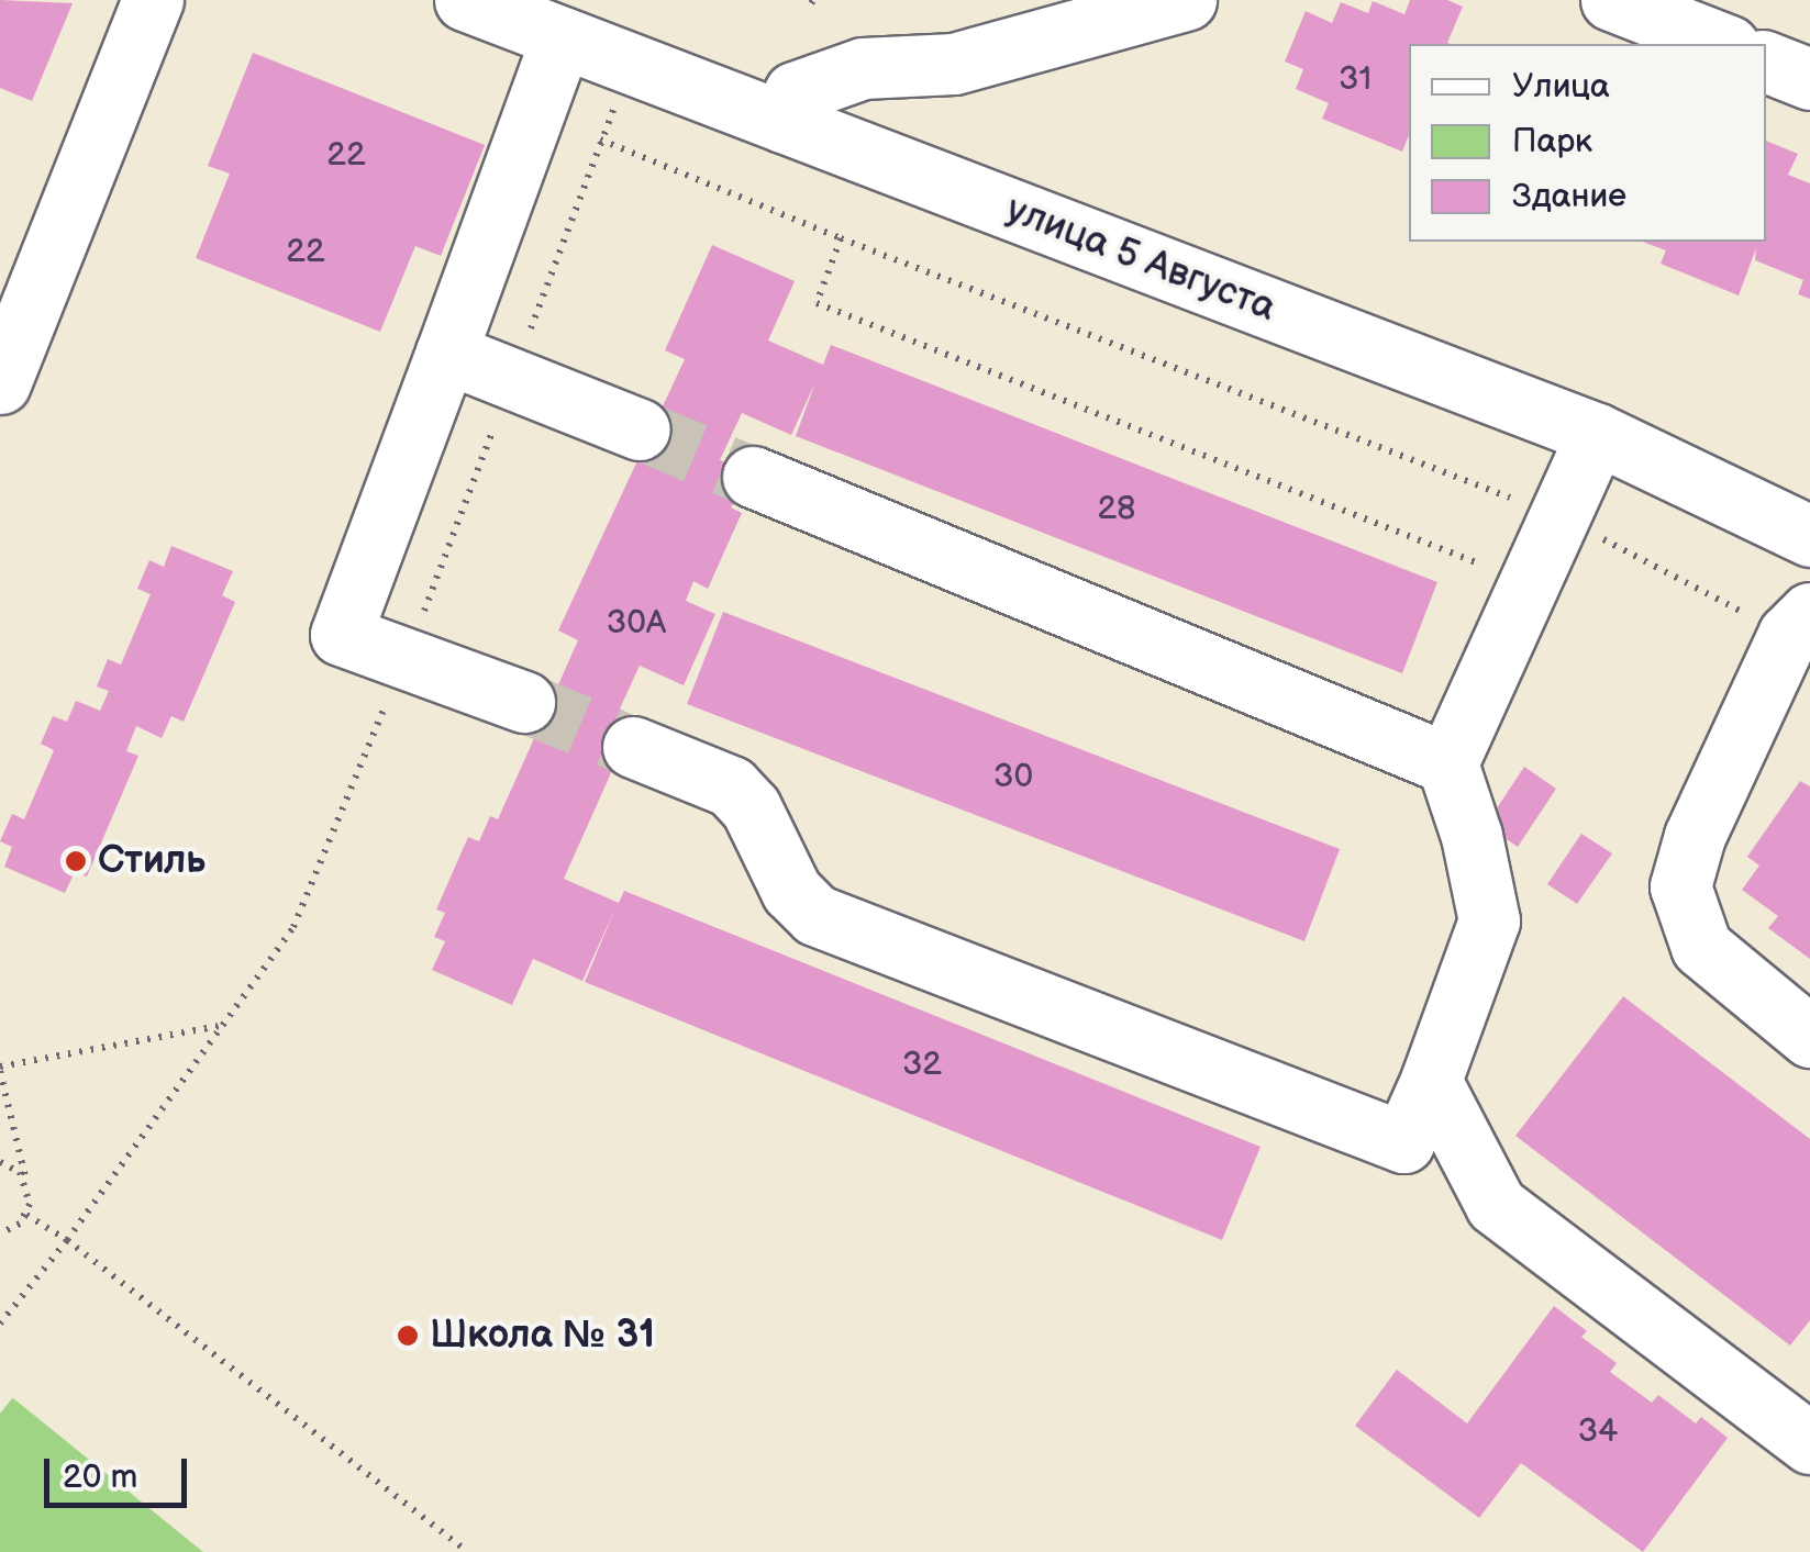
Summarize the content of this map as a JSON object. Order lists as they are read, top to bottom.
{
  "streets": {
    "street": ["улица 5 Августа"]
  },
  "places": ["Стиль", "Школа № 31"],
  "house_numbers": [
    "31",
    "22",
    "22",
    "28",
    "30А",
    "30",
    "32",
    "34"
  ],
  "legend": ["Улица", "Парк", "Здание"],
  "scale_bar": "20 m"
}
